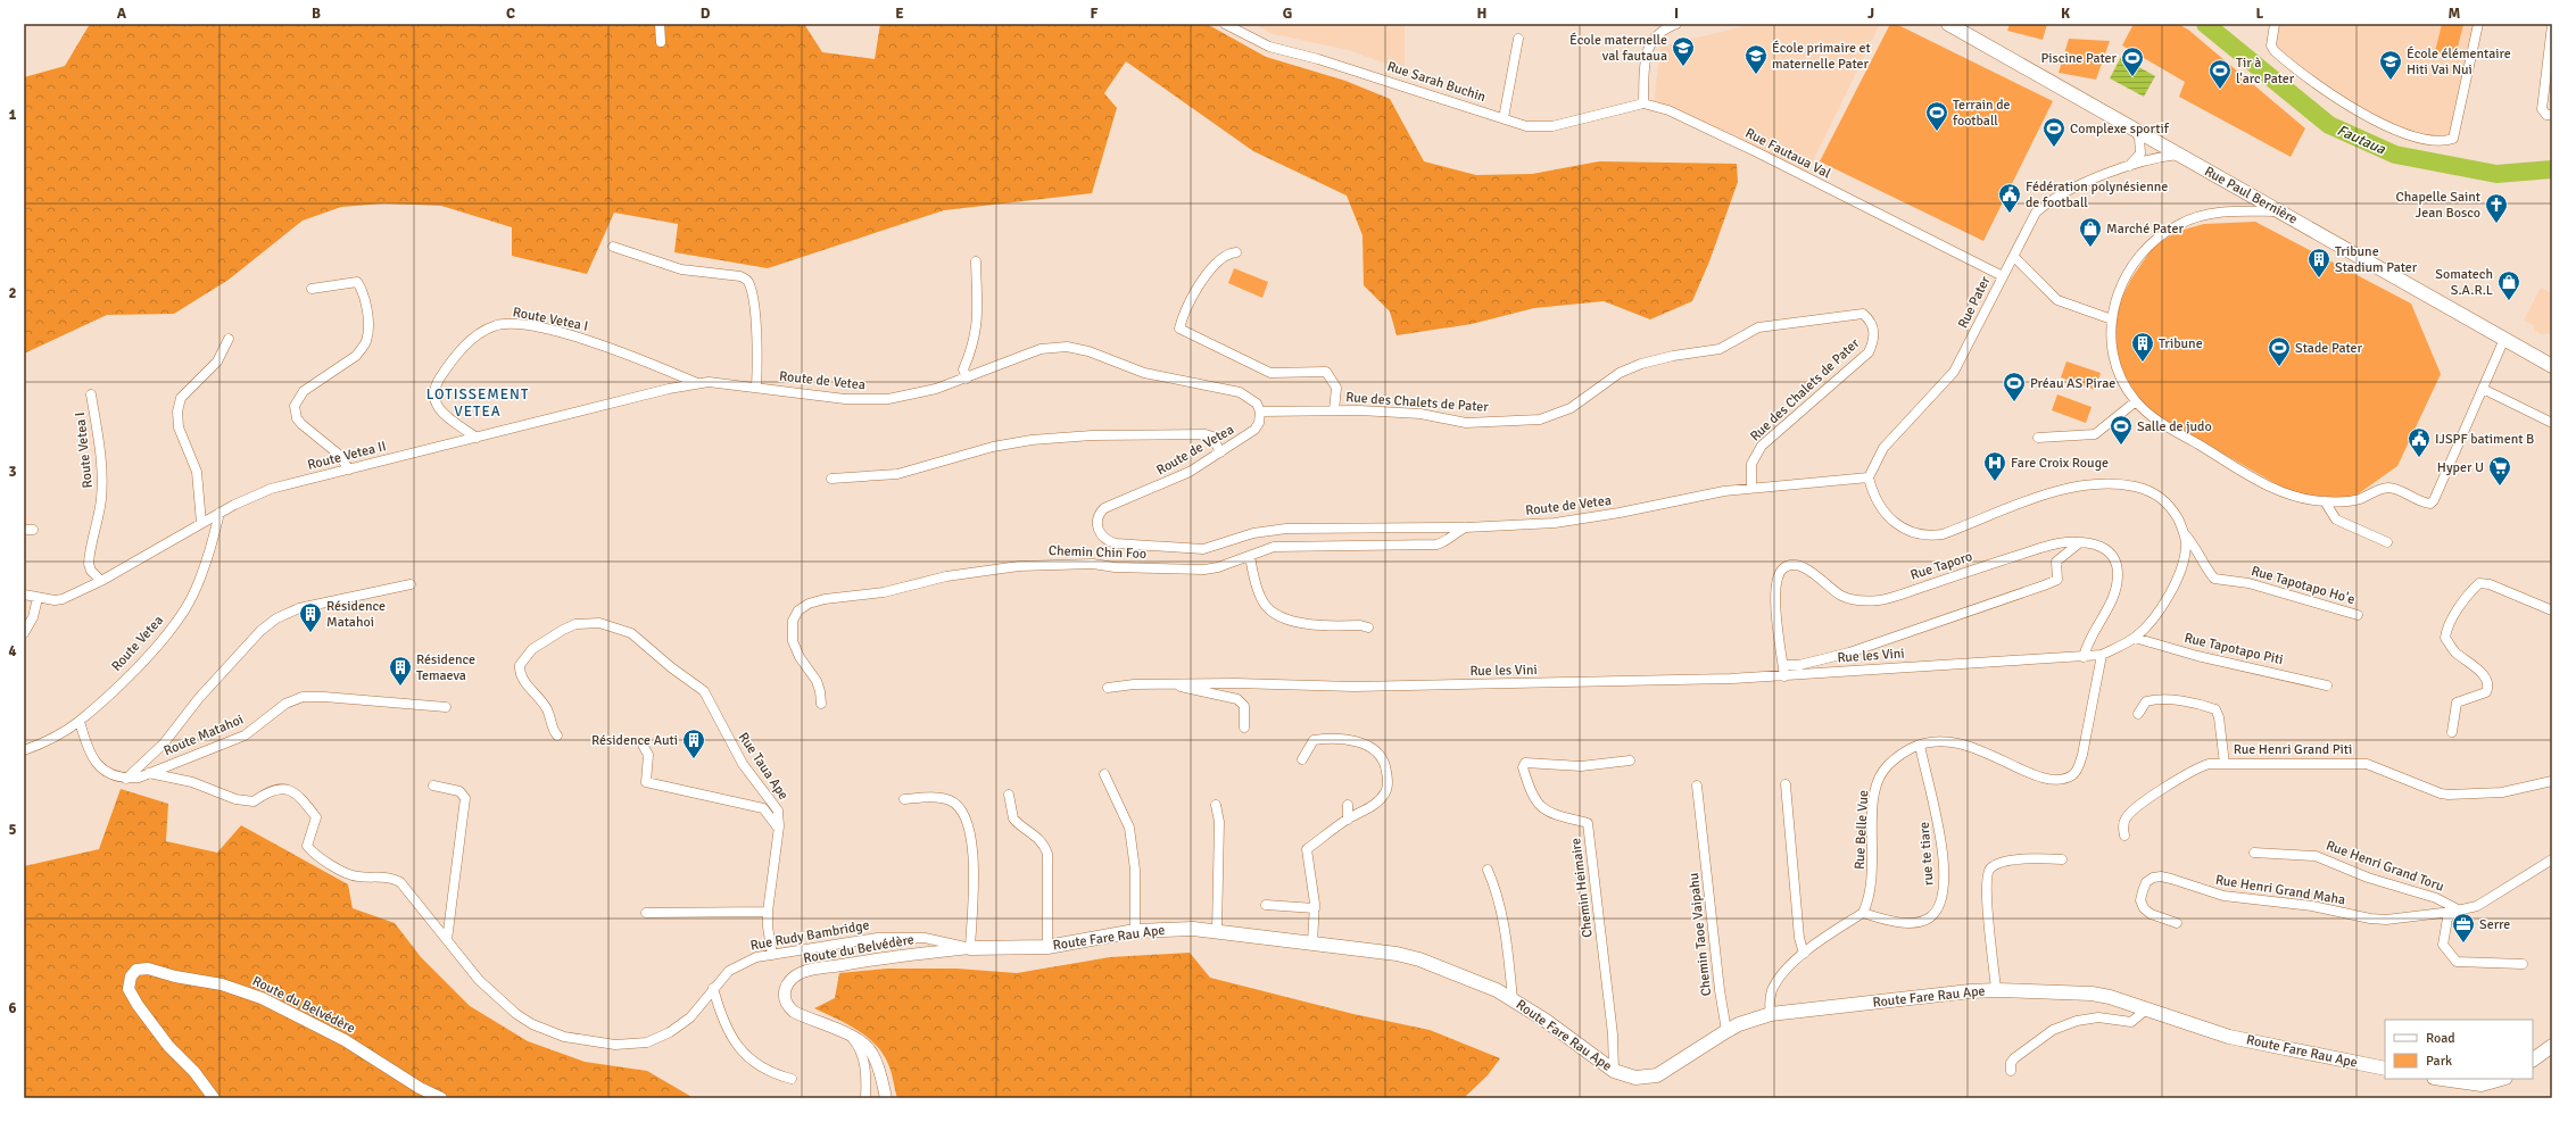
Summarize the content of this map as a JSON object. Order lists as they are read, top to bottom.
{
  "streets": {
    "main road": ["Rue Paul Bernière", "Route Fare Rau Ape"],
    "street": [
      "Rue Sarah Buchin",
      "Rue Fautaua Val",
      "Rue Pater",
      "Route Vetea I",
      "Route de Vetea",
      "Rue des Chalets de Pater",
      "Route Vetea II",
      "Chemin Chin Foo",
      "Rue Taporo",
      "Rue Tapotapo Ho'e",
      "Route Vetea",
      "Rue Tapotapo Piti",
      "Rue les Vini",
      "Route Matahoi",
      "Rue Henri Grand Piti",
      "Rue Taua Ape",
      "Rue Belle Vue",
      "rue te tiare",
      "Rue Henri Grand Toru",
      "Chemin Heimaire",
      "Rue Henri Grand Maha",
      "Chemin Taoe Vaipahu",
      "Rue Rudy Bambridge",
      "Route du Belvédère"
    ]
  },
  "crossings": [
    ["Rue Sarah Buchin", "Rue Fautaua Val"],
    ["Rue Fautaua Val", "Rue Pater"],
    ["Rue Paul Bernière", "Rue Pater"],
    ["Rue Pater", "Route de Vetea"],
    ["Rue Pater", "Rue les Vini"],
    ["Route Vetea I", "Route de Vetea"],
    ["Route Vetea I", "Route Vetea II"],
    ["Route de Vetea", "Rue des Chalets de Pater"],
    ["Route de Vetea", "Route Vetea II"],
    ["Route de Vetea", "Chemin Chin Foo"],
    ["Route de Vetea", "Rue les Vini"],
    ["Route Vetea II", "Route Vetea"],
    ["Rue Taporo", "Rue les Vini"],
    ["Rue Tapotapo Ho'e", "Rue les Vini"],
    ["Rue Tapotapo Piti", "Rue les Vini"],
    ["Rue les Vini", "Rue Belle Vue"],
    ["Route Matahoi", "Rue Rudy Bambridge"],
    ["Rue Taua Ape", "Rue Rudy Bambridge"],
    ["Rue Belle Vue", "rue te tiare"],
    ["Rue Henri Grand Toru", "Rue Henri Grand Maha"],
    ["Chemin Heimaire", "Route Fare Rau Ape"],
    ["Chemin Taoe Vaipahu", "Route Fare Rau Ape"],
    ["Rue Rudy Bambridge", "Route Fare Rau Ape"],
    ["Rue Rudy Bambridge", "Route du Belvédère"],
    ["Route Fare Rau Ape", "Route du Belvédère"]
  ],
  "districts": ["LOTISSEMENT VETEA"],
  "water": ["Fautaua"],
  "places": {
    "school or university": ["École maternelle val fautaua", "École primaire et maternelle Pater", "École élémentaire Hiti Vai Nui"],
    "sports": [
      "Piscine Pater",
      "Tir à l'arc Pater",
      "Terrain de football",
      "Complexe sportif",
      "Stade Pater",
      "Préau AS Pirae",
      "Salle de judo"
    ],
    "public building": ["Fédération polynésienne de football", "IJSPF batiment B"],
    "church": ["Chapelle Saint Jean Bosco"],
    "shop": ["Marché Pater", "Somatech S.A.R.L"],
    "building": [
      "Tribune Stadium Pater",
      "Tribune",
      "Résidence Matahoi",
      "Résidence Temaeva",
      "Résidence Auti"
    ],
    "hospital": ["Fare Croix Rouge"],
    "supermarket": ["Hyper U"],
    "office": ["Serre"]
  },
  "legend": ["Road", "Park"],
  "grid": {
    "columns": [
      "A",
      "B",
      "C",
      "D",
      "E",
      "F",
      "G",
      "H",
      "I",
      "J",
      "K",
      "L",
      "M"
    ],
    "rows": [
      "1",
      "2",
      "3",
      "4",
      "5",
      "6"
    ]
  }
}
